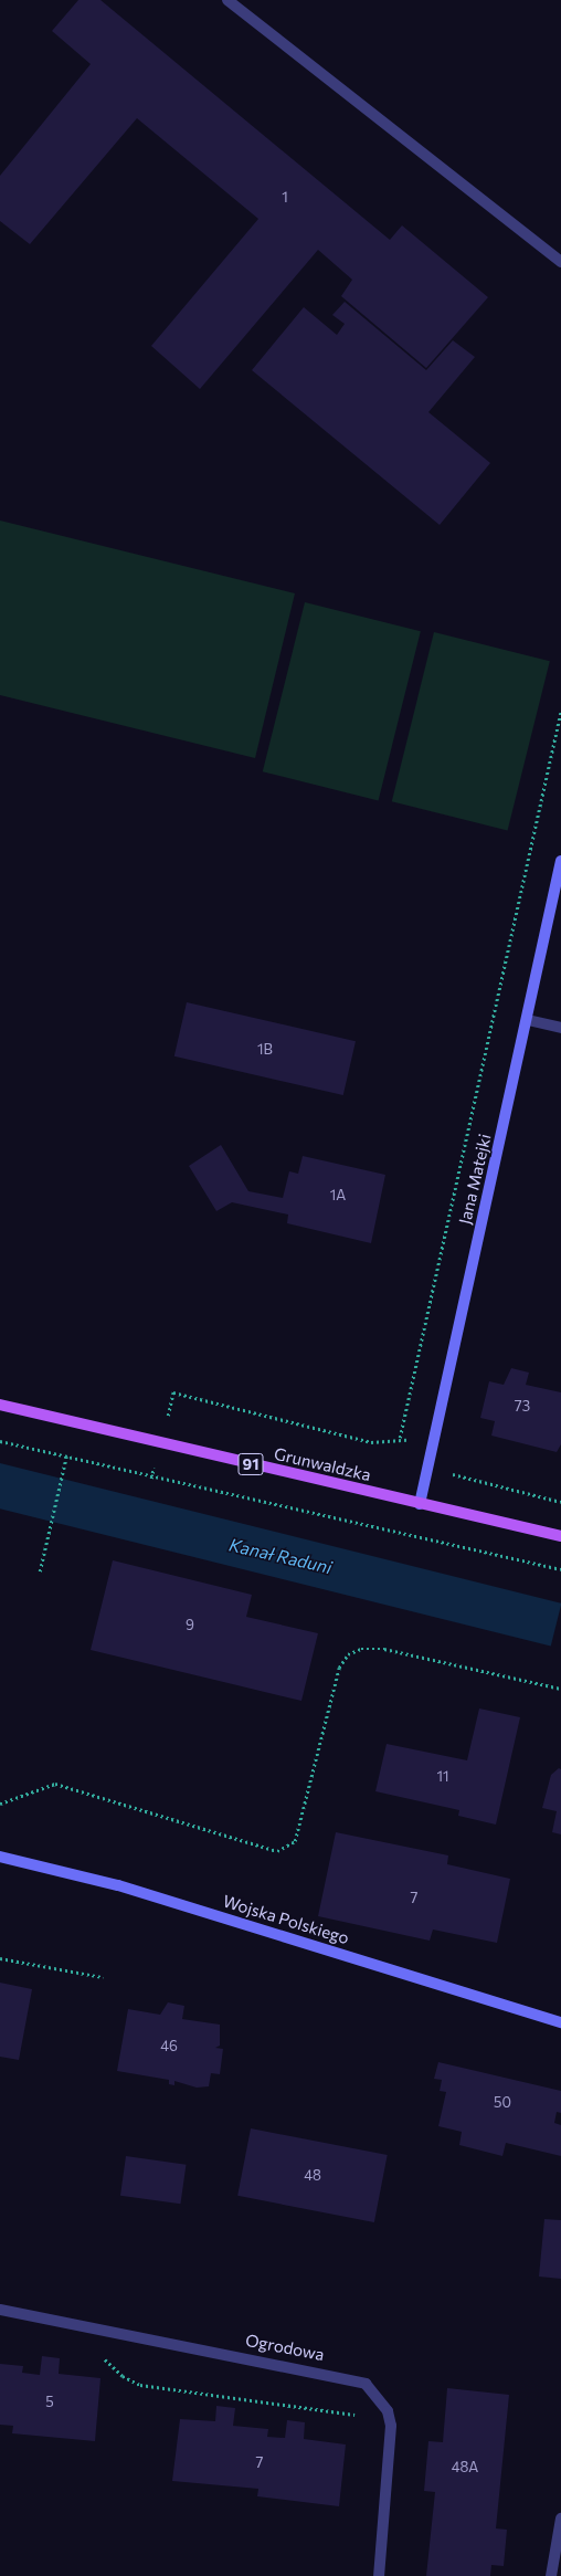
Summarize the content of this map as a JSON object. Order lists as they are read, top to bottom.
{
  "streets": {
    "main road": ["91", "Grunwaldzka"],
    "street": ["Jana Matejki", "Wojska Polskiego", "Ogrodowa"]
  },
  "crossings": [
    ["Jana Matejki", "Grunwaldzka"]
  ],
  "water": ["Kanał Raduni"],
  "house_numbers": [
    "1",
    "1B",
    "1A",
    "73",
    "9",
    "11",
    "7",
    "46",
    "50",
    "48",
    "5",
    "7",
    "48A"
  ]
}
